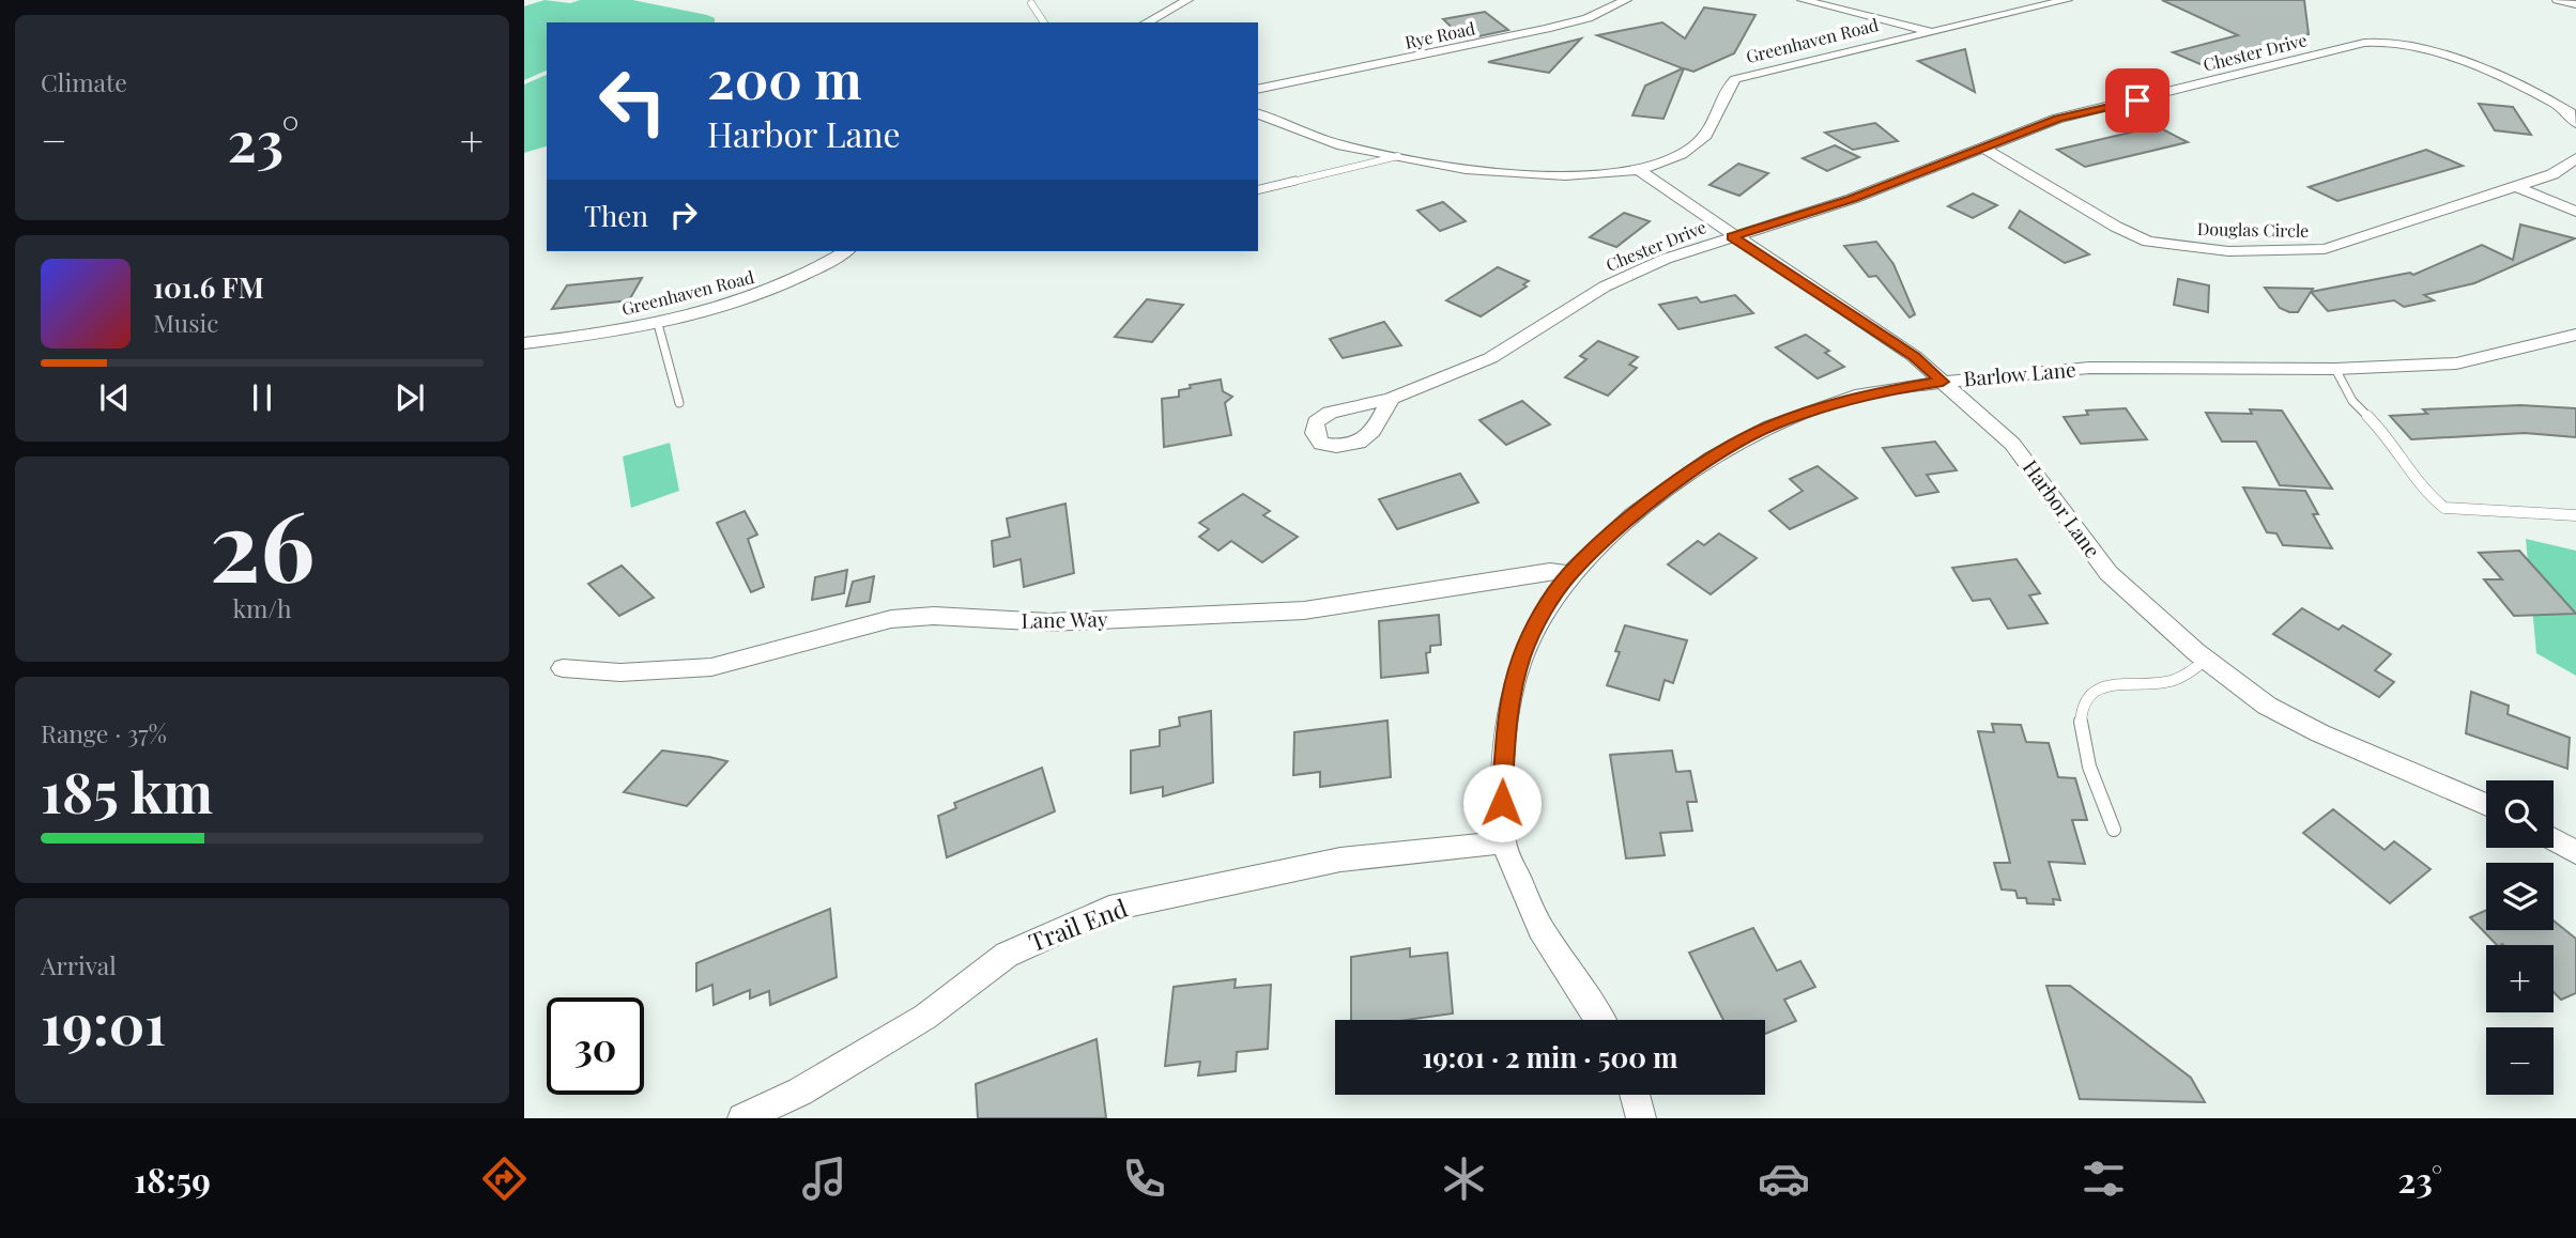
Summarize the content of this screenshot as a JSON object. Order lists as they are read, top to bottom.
{
  "streets": {
    "street": [
      "Rye Road",
      "Greenhaven Road",
      "Chester Drive",
      "Douglas Circle",
      "Barlow Lane",
      "Harbor Lane",
      "Lane Way",
      "Trail End"
    ]
  },
  "crossings": [
    ["Greenhaven Road", "Harbor Lane"],
    ["Chester Drive", "Douglas Circle"],
    ["Chester Drive", "Harbor Lane"],
    ["Barlow Lane", "Harbor Lane"],
    ["Barlow Lane", "Lane Way"],
    ["Barlow Lane", "Trail End"]
  ],
  "page": {
    "tile": [
      "Climate",
      ["26", "km/h"],
      ["Range · 37%", "185 km"],
      ["Arrival", "19:01"]
    ],
    "turn": ["200 m", "Harbor Lane"],
    "heat": ["−", "23°", "+"],
    "then": "Then",
    "song": ["101.6 FM", "Music"],
    "map_buttons": ["+", "−"],
    "limit": "30",
    "trip": "19:01 · 2 min · 500 m",
    "tabs": ["18:59", "23°"]
  }
}
